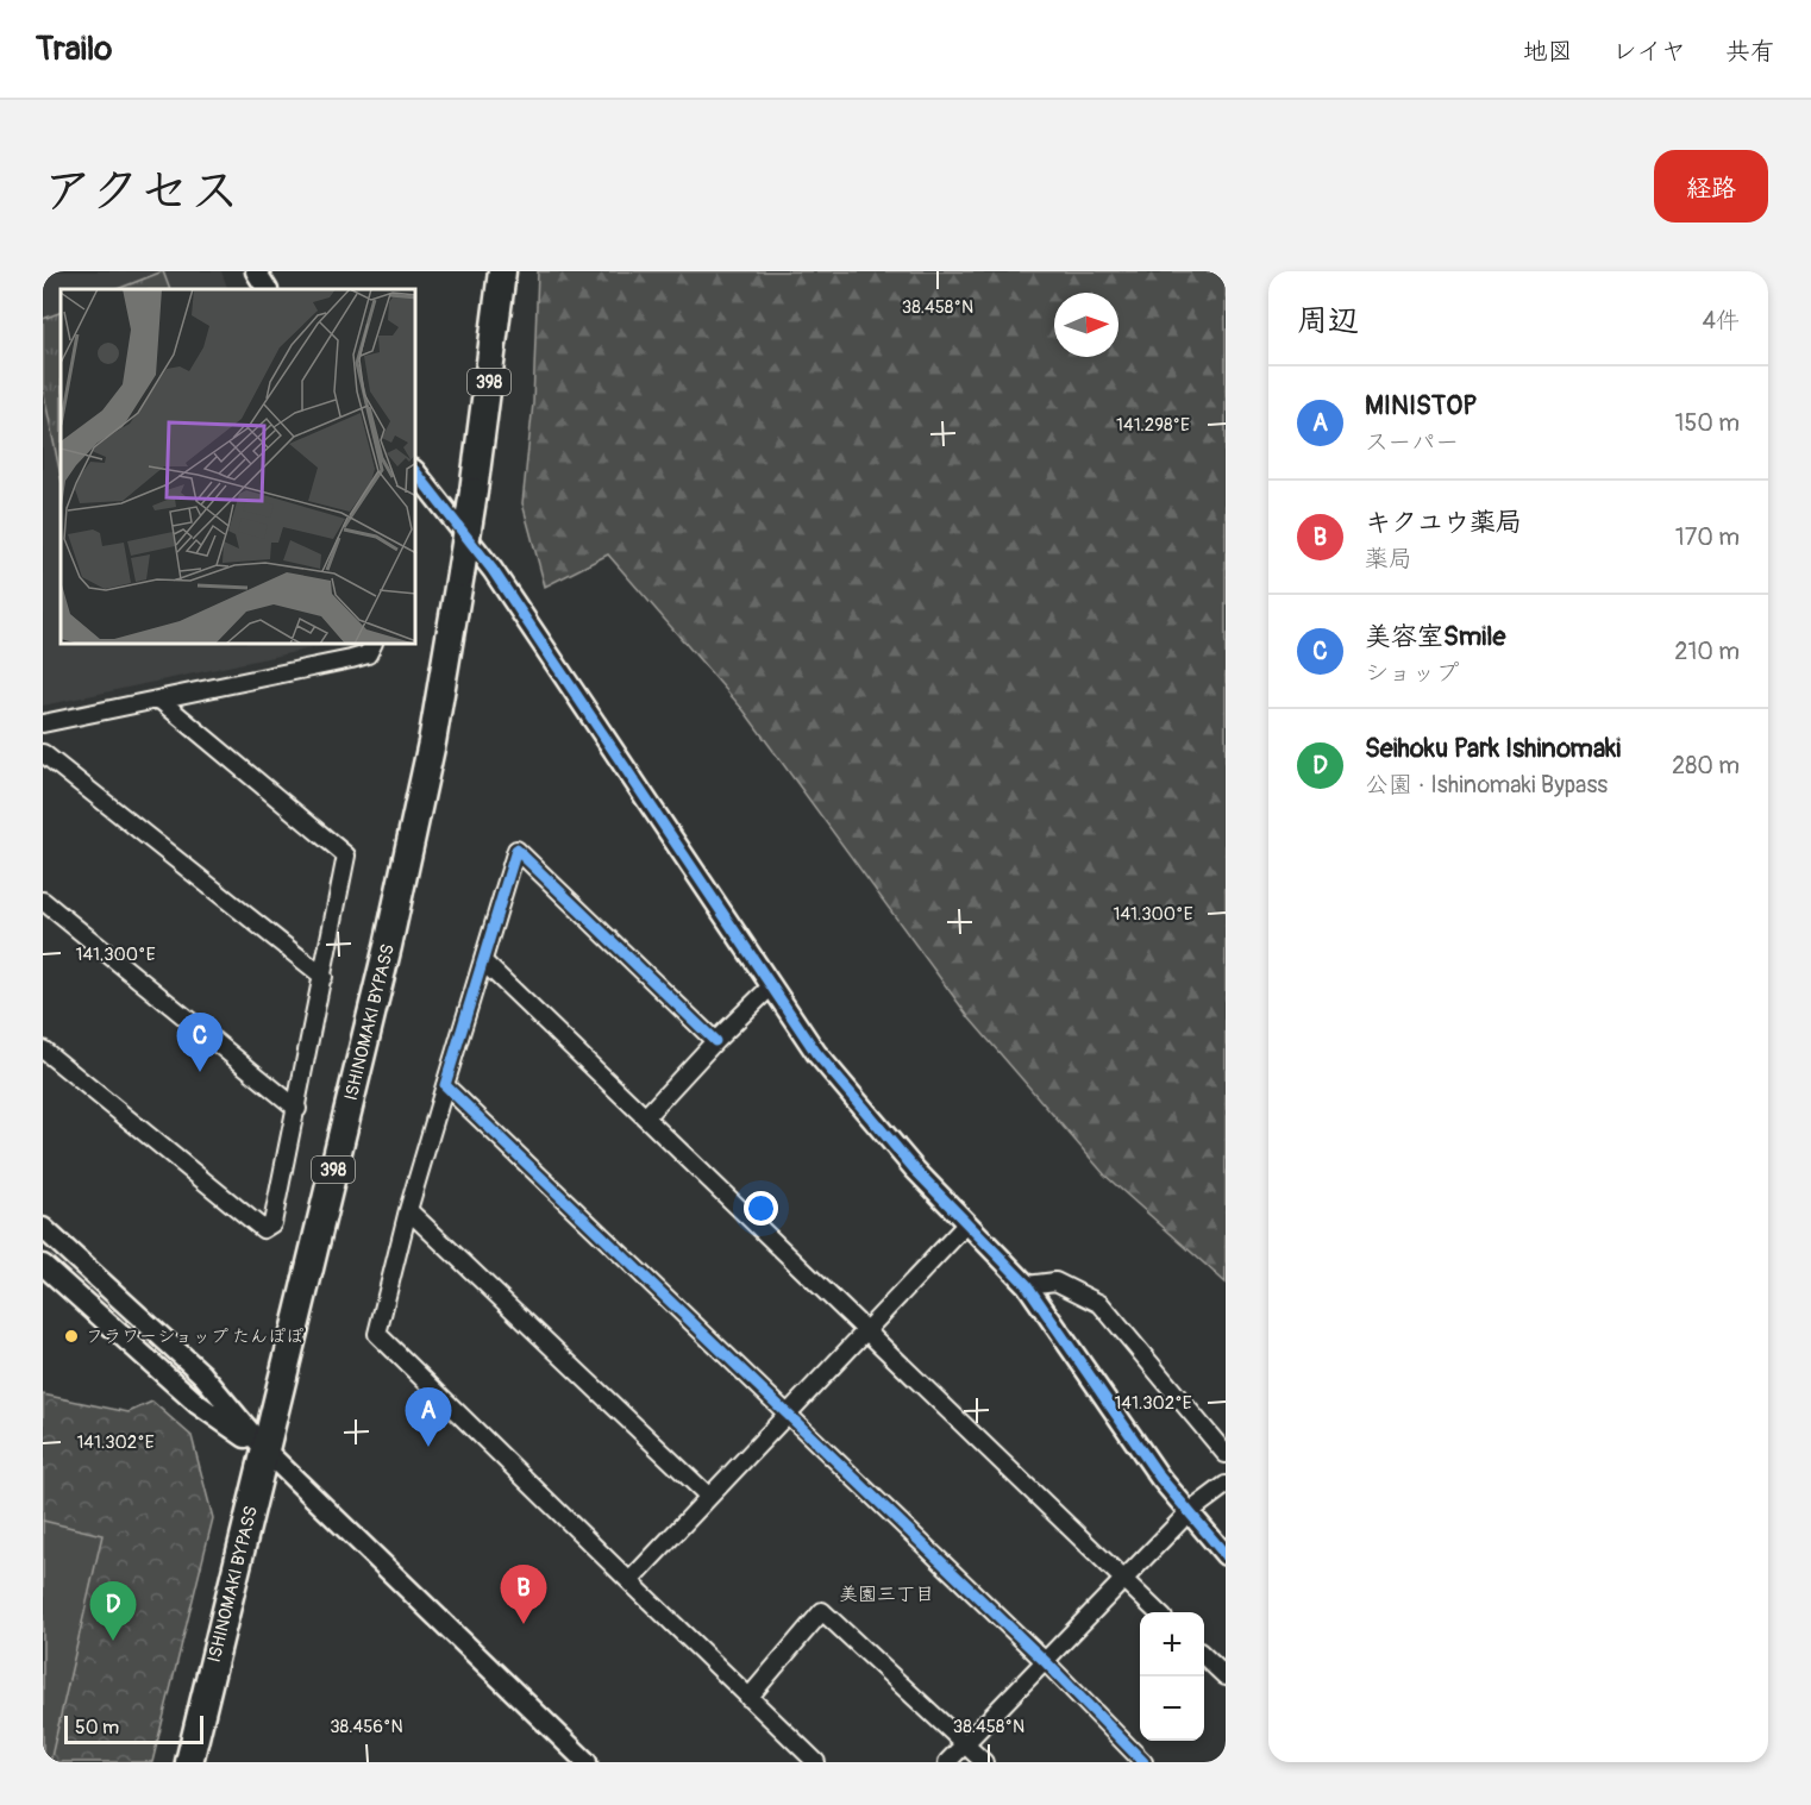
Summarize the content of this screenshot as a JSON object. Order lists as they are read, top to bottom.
{
  "streets": {
    "highway": ["398", "ISHINOMAKI BYPASS"]
  },
  "districts": ["美園三丁目"],
  "places": ["フラワーショップ たんぽぽ"],
  "scale_bar": "50 m",
  "north": "right",
  "page": {
    "header": "Trailo",
    "nav": ["地図", "レイヤ", "共有"],
    "title": "アクセス",
    "buttons": "経路",
    "heading": ["周辺", "4件"],
    "list": [
      {
        "mark": "A",
        "name": "MINISTOP",
        "note": "スーパー",
        "value": "150 m"
      },
      {
        "mark": "B",
        "name": "キクユウ薬局",
        "note": "薬局",
        "value": "170 m"
      },
      {
        "mark": "C",
        "name": "美容室Smile",
        "note": "ショップ",
        "value": "210 m"
      },
      {
        "mark": "D",
        "name": "Seihoku Park Ishinomaki",
        "note": "公園 · Ishinomaki Bypass",
        "value": "280 m"
      }
    ],
    "pins": [
      "C",
      "A",
      "B",
      "D"
    ],
    "map_buttons": ["+", "−"],
    "scale": "50 m"
  },
  "coordinates": [
    "38.458°N",
    "141.298°E",
    "141.300°E",
    "141.302°E",
    "38.456°N"
  ]
}
